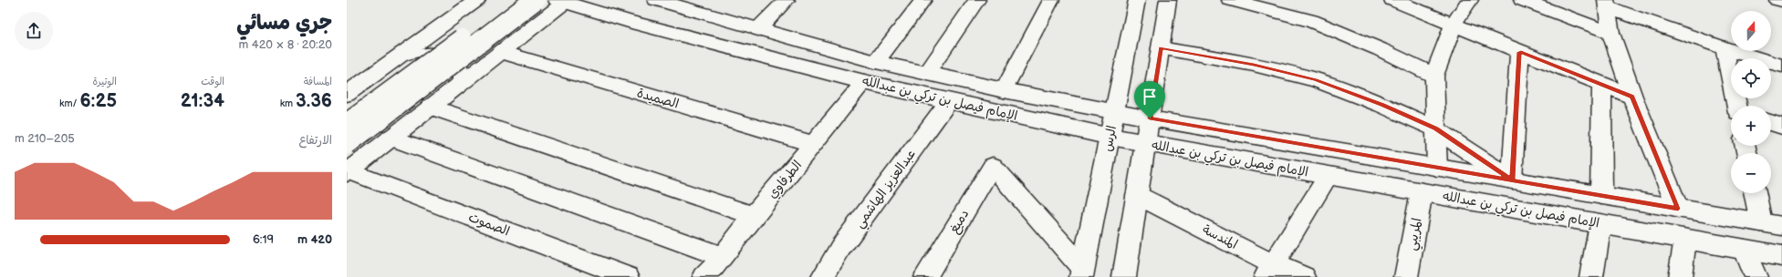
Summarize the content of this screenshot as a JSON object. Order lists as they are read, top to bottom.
{
  "streets": {
    "street": [
      "الصميدة",
      "الإمام فيصل بن تركي بن عبدالله",
      "الرس",
      "الطرفاوي",
      "عبدالعزيز الهاشمي",
      "دميغ",
      "الصموت",
      "المريبي",
      "المندسة"
    ]
  },
  "crossings": [
    ["الصميدة", "الطرفاوي"],
    ["الإمام فيصل بن تركي بن عبدالله", "الرس"],
    ["الإمام فيصل بن تركي بن عبدالله", "الطرفاوي"],
    ["الإمام فيصل بن تركي بن عبدالله", "عبدالعزيز الهاشمي"],
    ["الإمام فيصل بن تركي بن عبدالله", "المريبي"],
    ["الرس", "دميغ"]
  ],
  "north": "top",
  "page": {
    "heading": ["جري مسائي", "20:20 · 8 × 420 m"],
    "map_buttons": ["+", "−"],
    "stats": [
      ["المسافة", "3.36 km"],
      ["الوقت", "21:34"],
      ["الوتيرة", "6:25 /km"]
    ],
    "chart": ["الارتفاع", "205–210 m"],
    "list": [
      {
        "name": "420 m",
        "note": "6:19"
      }
    ]
  }
}
